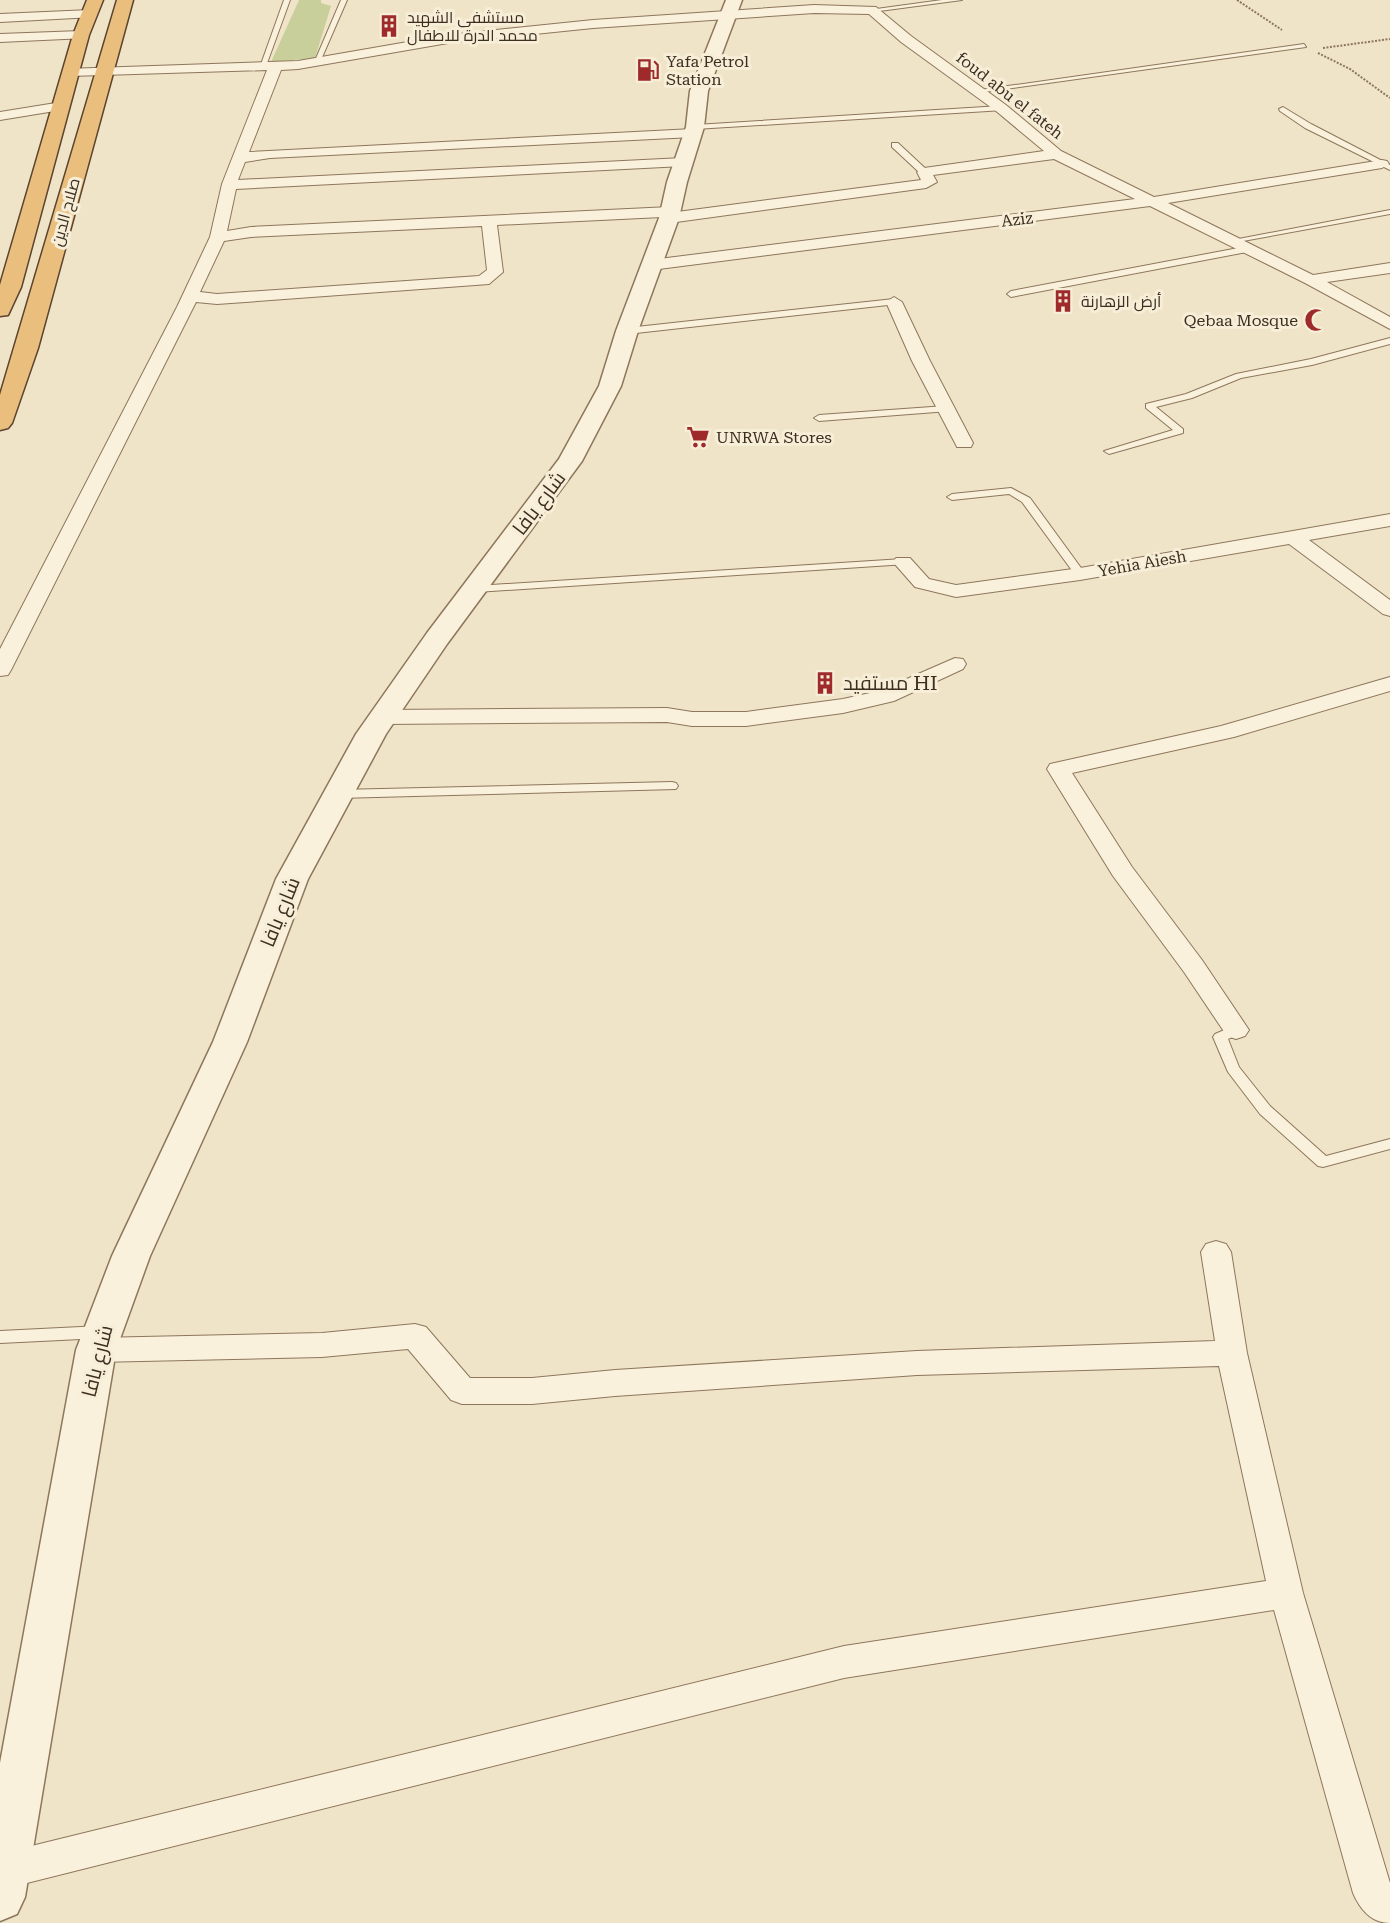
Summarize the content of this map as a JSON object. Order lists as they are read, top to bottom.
{
  "streets": {
    "highway": ["صلاح الدين"],
    "street": [
      "foud abu el fateh",
      "Aziz",
      "شارع يافا",
      "Yehia Aiesh"
    ]
  },
  "crossings": [
    ["foud abu el fateh", "Aziz"],
    ["Aziz", "شارع يافا"]
  ],
  "places": {
    "building": ["مستشفى الشهيد محمد الدرة للاطفال", "أرض الزهارنة", "مستفيد HI"],
    "fuel station": ["Yafa Petrol Station"],
    "mosque": ["Qebaa Mosque"],
    "supermarket": ["UNRWA Stores"]
  }
}
